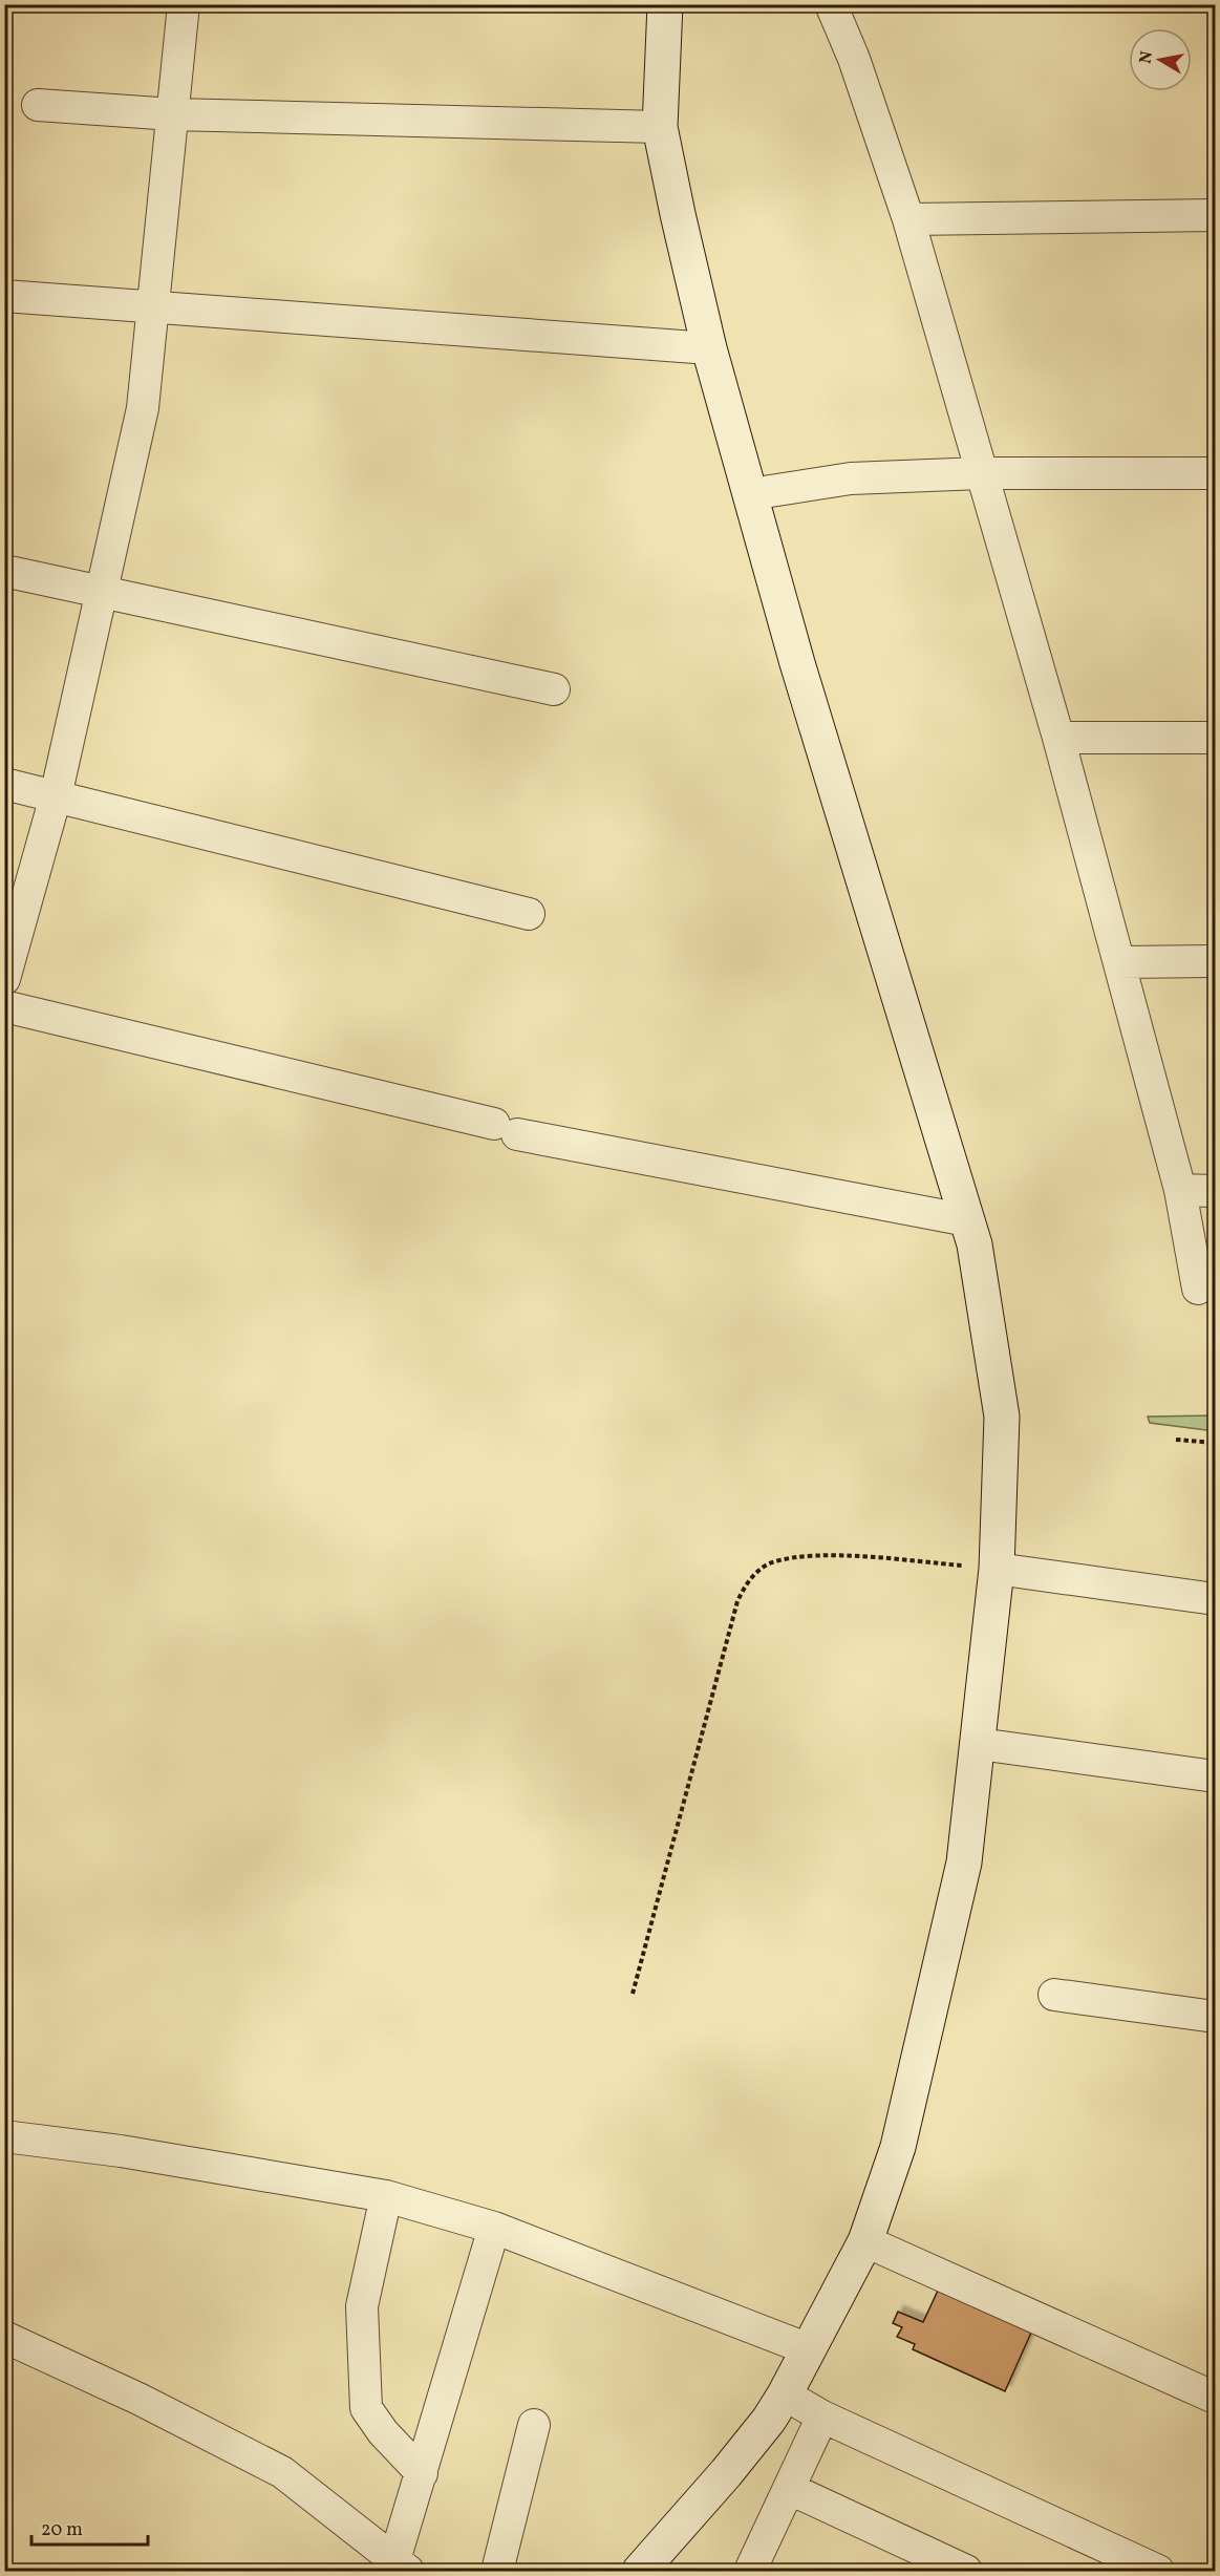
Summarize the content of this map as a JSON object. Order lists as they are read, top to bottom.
{
  "scale_bar": "20 m",
  "north": "left"
}
